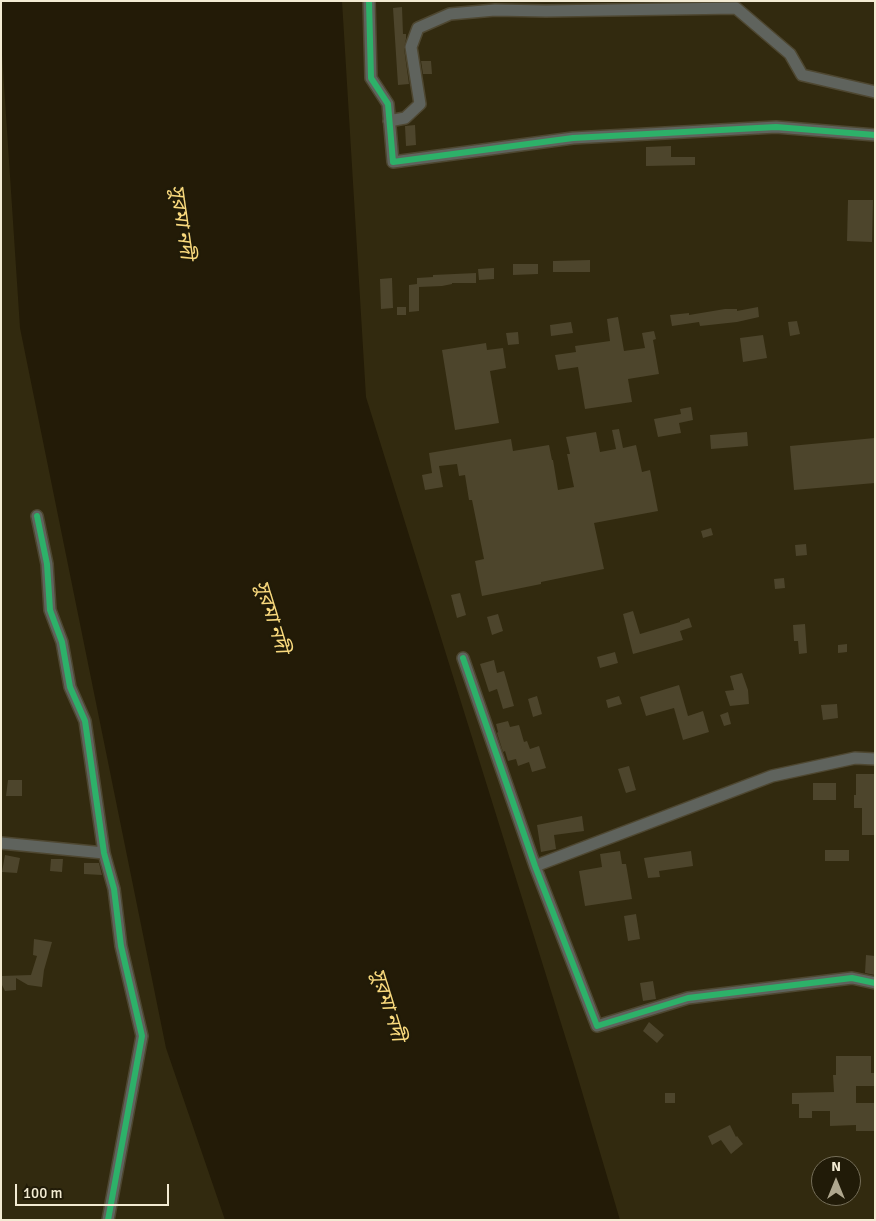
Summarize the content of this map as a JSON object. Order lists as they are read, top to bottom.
{
  "water": ["সুরমা নদী"],
  "scale_bar": "100 m",
  "north": "top"
}
